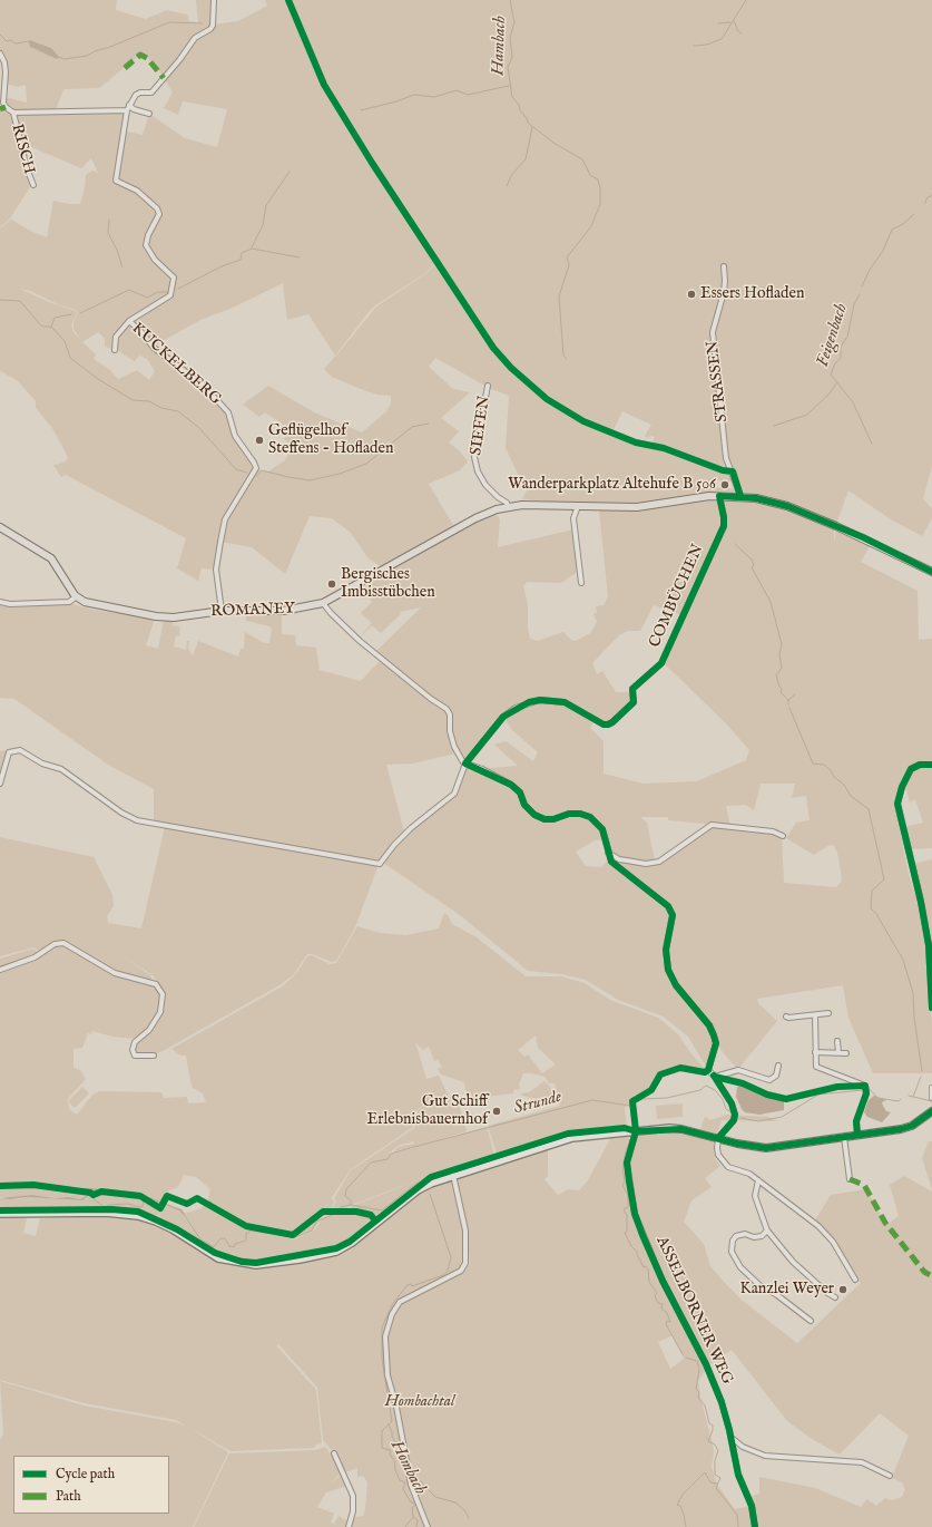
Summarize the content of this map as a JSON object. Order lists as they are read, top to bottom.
{
  "streets": {
    "main road": ["ROMANEY"],
    "street": [
      "RISCH",
      "KUCKELBERG",
      "STRASSEN",
      "SIEFEN",
      "COMBÜCHEN",
      "ASSELBORNER WEG"
    ]
  },
  "crossings": [
    ["KUCKELBERG", "ROMANEY"],
    ["STRASSEN", "ROMANEY"],
    ["SIEFEN", "ROMANEY"],
    ["COMBÜCHEN", "ROMANEY"]
  ],
  "water": [
    "Hambach",
    "Feigenbach",
    "Strunde",
    "Hombach"
  ],
  "parks": ["Hombachtal"],
  "places": [
    "Essers Hofladen",
    "Geflügelhof Steffens - Hofladen",
    "Wanderparkplatz Altehufe B 506",
    "Bergisches Imbisstübchen",
    "Gut Schiff Erlebnisbauernhof",
    "Kanzlei Weyer"
  ],
  "legend": ["Cycle path", "Path"]
}
